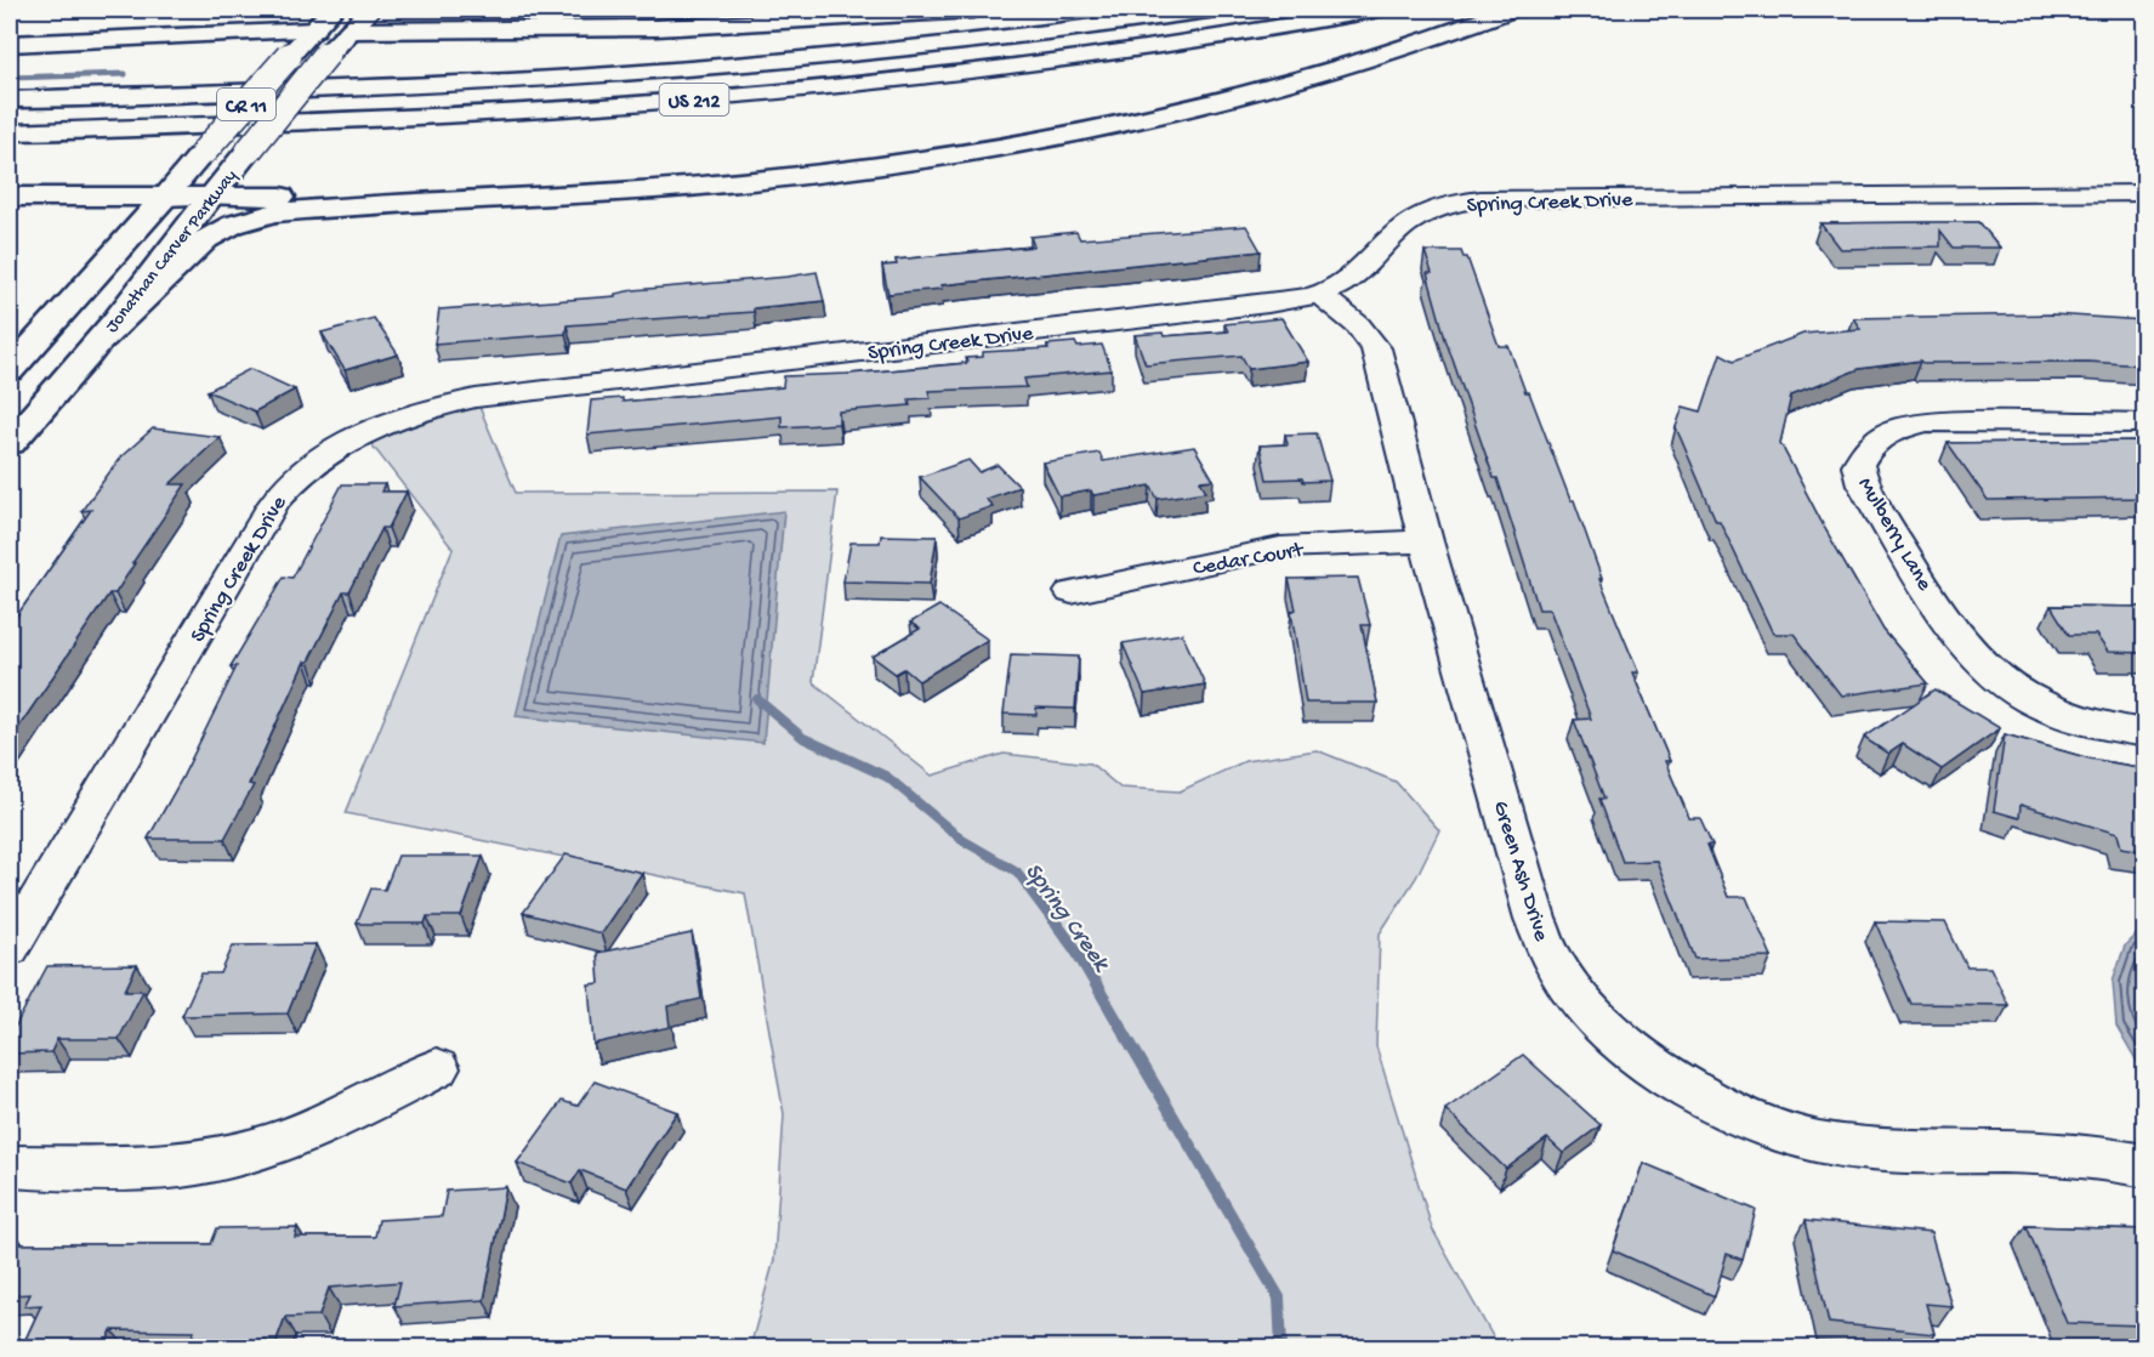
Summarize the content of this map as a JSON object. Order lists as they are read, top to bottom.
{
  "streets": {
    "main road": ["US 212", "CR 11", "Jonathan Carver Parkway"],
    "street": [
      "Spring Creek Drive",
      "Mulberry Lane",
      "Cedar Court",
      "Green Ash Drive"
    ]
  },
  "crossings": [
    ["CR 11", "Jonathan Carver Parkway"],
    ["Spring Creek Drive", "Green Ash Drive"],
    ["Cedar Court", "Green Ash Drive"]
  ],
  "water": ["Spring Creek"]
}
